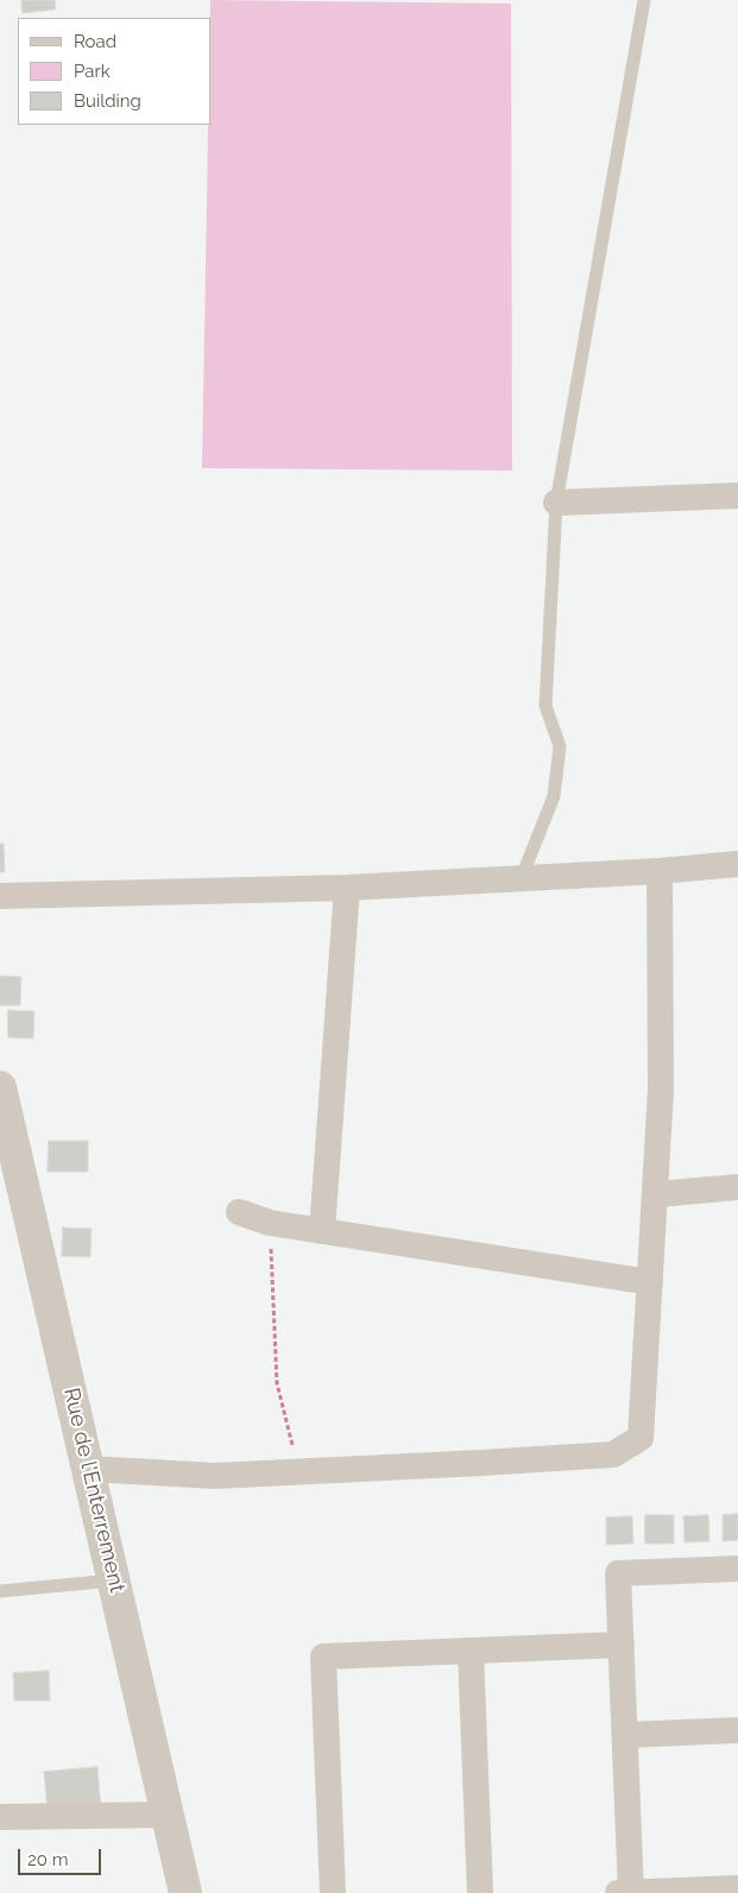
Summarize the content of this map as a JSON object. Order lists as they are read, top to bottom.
{
  "streets": {
    "street": ["Rue de l'Enterrement"]
  },
  "legend": ["Road", "Park", "Building"],
  "scale_bar": "20 m"
}
